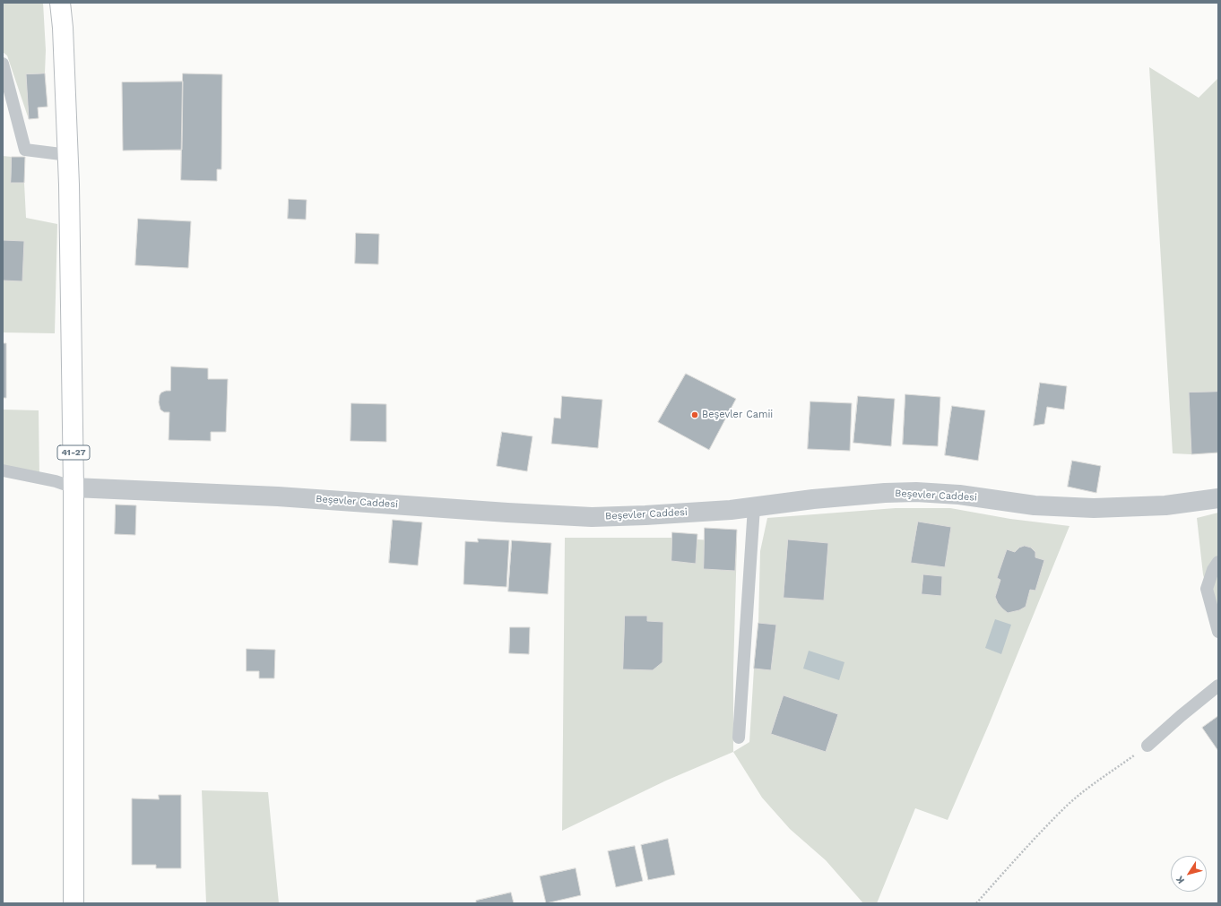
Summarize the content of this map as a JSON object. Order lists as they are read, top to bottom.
{
  "streets": {
    "main road": ["41-27"],
    "street": ["Beşevler Caddesi"]
  },
  "crossings": [
    ["41-27", "Beşevler Caddesi"]
  ],
  "places": ["Beşevler Camii"],
  "north": "bottom left"
}
